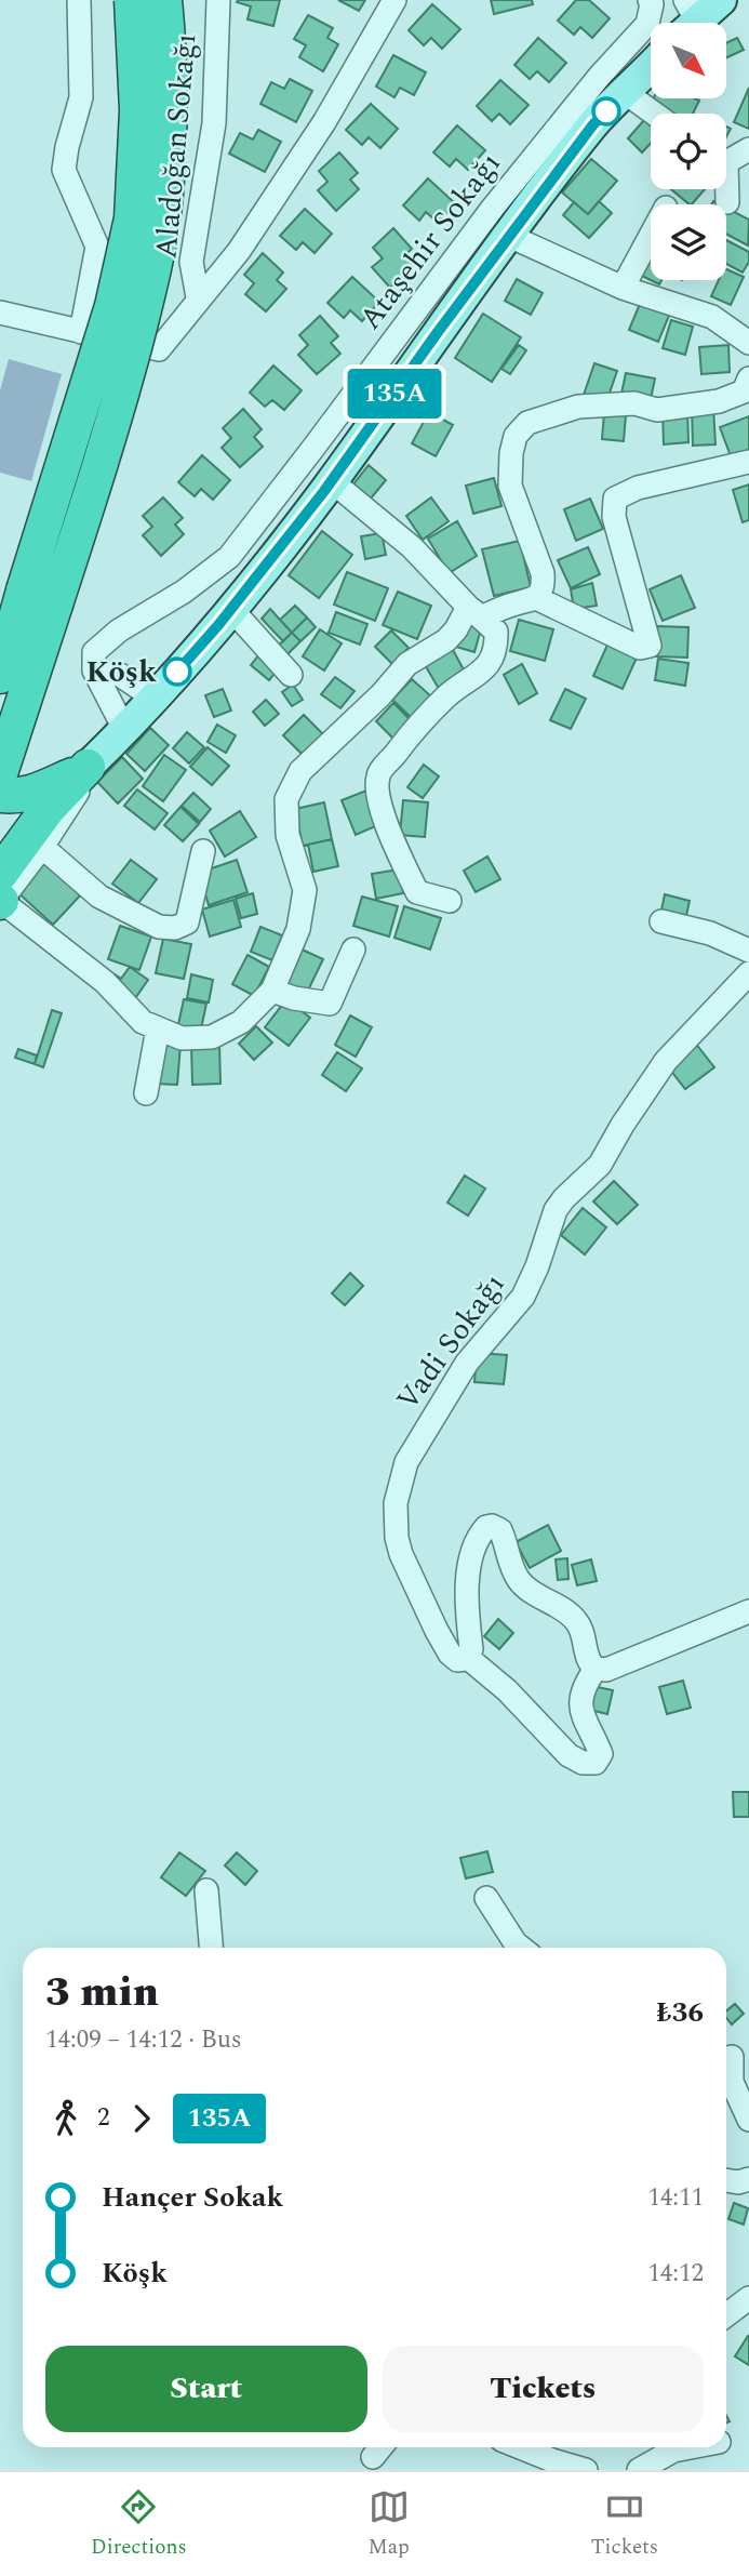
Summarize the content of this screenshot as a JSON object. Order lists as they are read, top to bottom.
{
  "streets": {
    "street": ["Aladoğan Sokağı", "Ataşehir Sokağı", "Vadi Sokağı"]
  },
  "places": ["Köşk"],
  "lines": ["bus line 135A"],
  "north": "bottom right",
  "page": {
    "on_map": "135A",
    "heading": ["3 min", "14:09 – 14:12 · Bus", "₺36"],
    "legs": ["2", "135A"],
    "list": [
      {
        "name": "Hançer Sokak",
        "value": "14:11"
      },
      {
        "name": "Köşk",
        "value": "14:12"
      }
    ],
    "buttons": ["Start", "Tickets"],
    "tabs": ["Directions", "Map", "Tickets"]
  }
}
